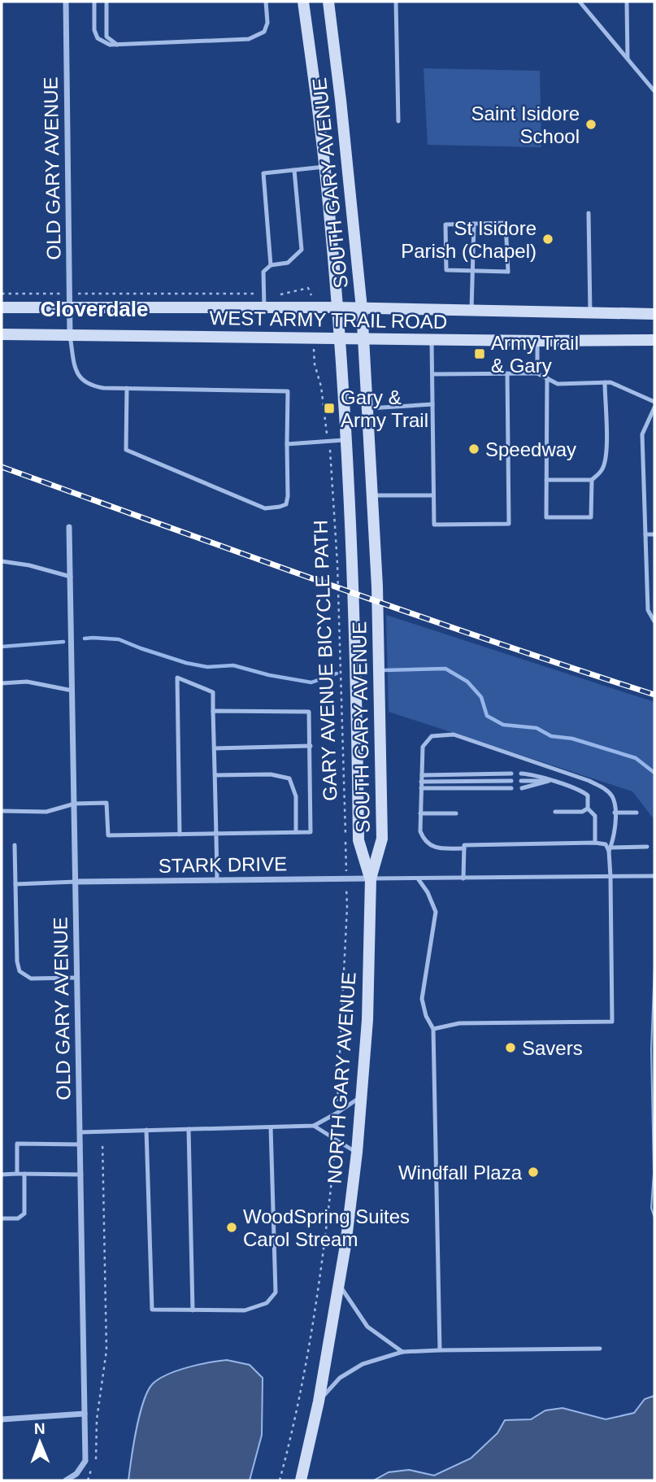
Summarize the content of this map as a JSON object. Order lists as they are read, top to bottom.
{
  "streets": {
    "main road": ["SOUTH GARY AVENUE", "WEST ARMY TRAIL ROAD", "NORTH GARY AVENUE"],
    "street": ["OLD GARY AVENUE", "STARK DRIVE"],
    "path": ["GARY AVENUE BICYCLE PATH"]
  },
  "crossings": [
    ["OLD GARY AVENUE", "WEST ARMY TRAIL ROAD"],
    ["OLD GARY AVENUE", "STARK DRIVE"],
    ["SOUTH GARY AVENUE", "WEST ARMY TRAIL ROAD"],
    ["SOUTH GARY AVENUE", "STARK DRIVE"],
    ["SOUTH GARY AVENUE", "NORTH GARY AVENUE"],
    ["STARK DRIVE", "NORTH GARY AVENUE"]
  ],
  "districts": ["Cloverdale"],
  "places": {
    "other": [
      "Saint Isidore School",
      "St Isidore Parish (Chapel)",
      "Speedway",
      "Savers",
      "Windfall Plaza",
      "WoodSpring Suites Carol Stream"
    ],
    "transit": ["Army Trail & Gary", "Gary & Army Trail"]
  },
  "north": "top"
}
